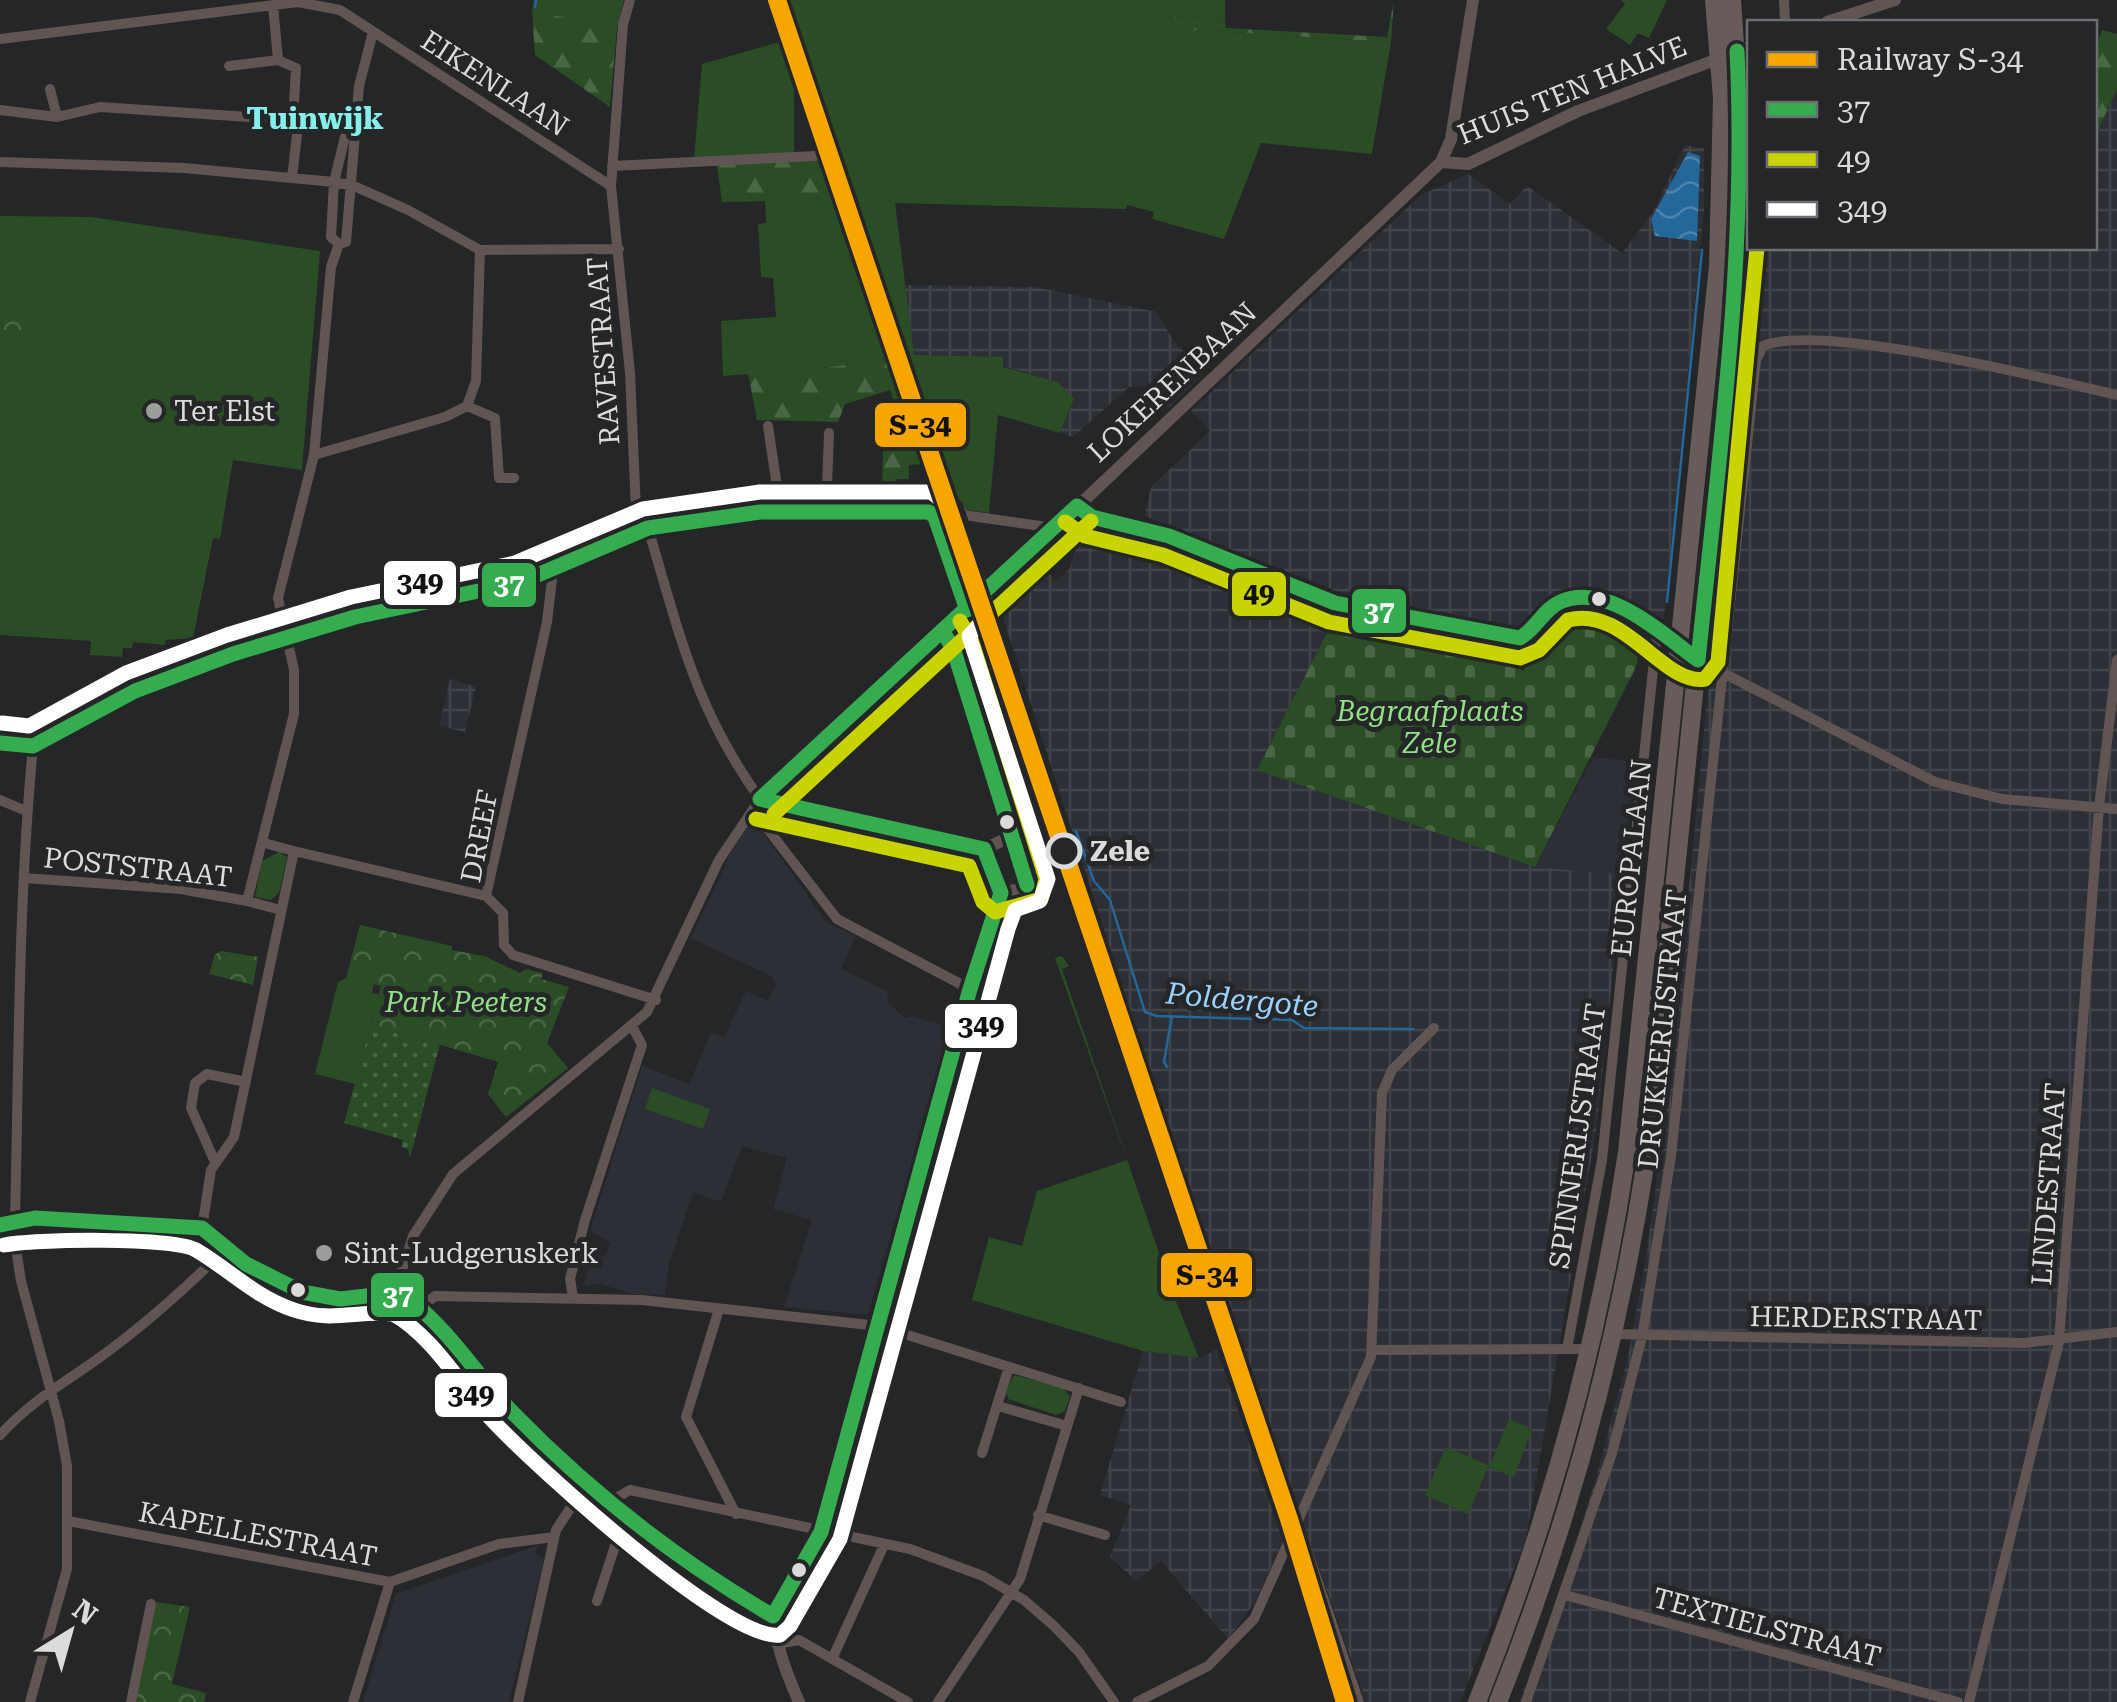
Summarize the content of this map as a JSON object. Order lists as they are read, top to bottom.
{
  "streets": {
    "highway": ["EUROPALAAN"],
    "street": [
      "EIKENLAAN",
      "HUIS TEN HALVE",
      "RAVESTRAAT",
      "LOKERENBAAN",
      "DREEF",
      "POSTSTRAAT",
      "DRUKKERIJSTRAAT",
      "SPINNERIJSTRAAT",
      "LINDESTRAAT",
      "HERDERSTRAAT",
      "KAPELLESTRAAT",
      "TEXTIELSTRAAT"
    ]
  },
  "crossings": [
    ["EIKENLAAN", "RAVESTRAAT"],
    ["HUIS TEN HALVE", "LOKERENBAAN"],
    ["HUIS TEN HALVE", "EUROPALAAN"],
    ["LOKERENBAAN", "DREEF"],
    ["EUROPALAAN", "HERDERSTRAAT"],
    ["DRUKKERIJSTRAAT", "HERDERSTRAAT"],
    ["DRUKKERIJSTRAAT", "TEXTIELSTRAAT"],
    ["LINDESTRAAT", "HERDERSTRAAT"]
  ],
  "districts": ["Tuinwijk"],
  "water": ["Poldergote"],
  "parks": ["Begraafplaats Zele", "Park Peeters"],
  "places": ["Ter Elst", "Zele", "Sint-Ludgeruskerk"],
  "lines": [
    "rail line S-34",
    "transit line 37",
    "transit line 49",
    "transit line 349"
  ],
  "legend": [
    "Railway S-34",
    "37",
    "49",
    "349"
  ],
  "north": "top right"
}
